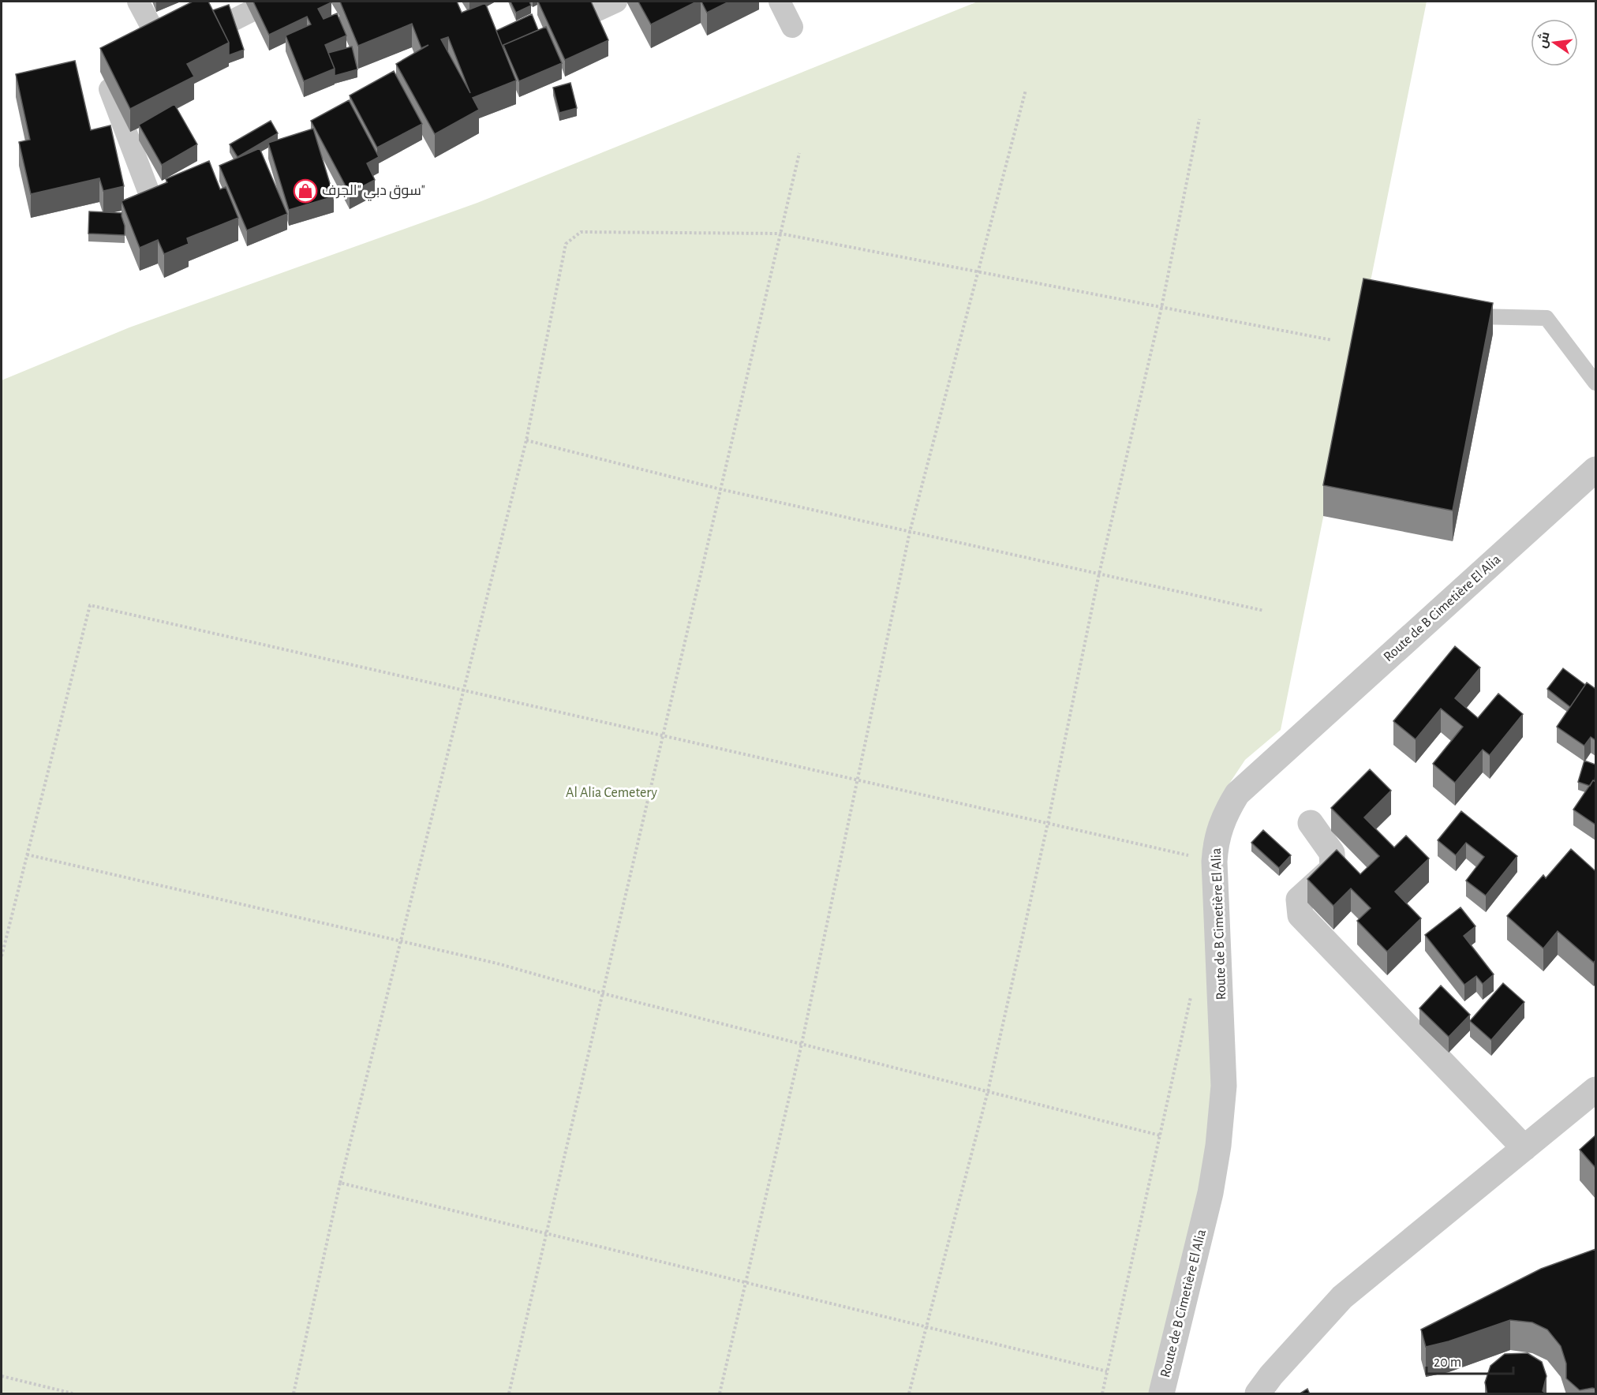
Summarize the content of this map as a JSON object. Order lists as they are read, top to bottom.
{
  "streets": {
    "street": ["Route de B Cimetière El Alia"]
  },
  "parks": ["Al Alia Cemetery"],
  "places": {
    "shop": ["سوق دبي \"الجرف\""]
  },
  "scale_bar": "20 m",
  "north": "left"
}
